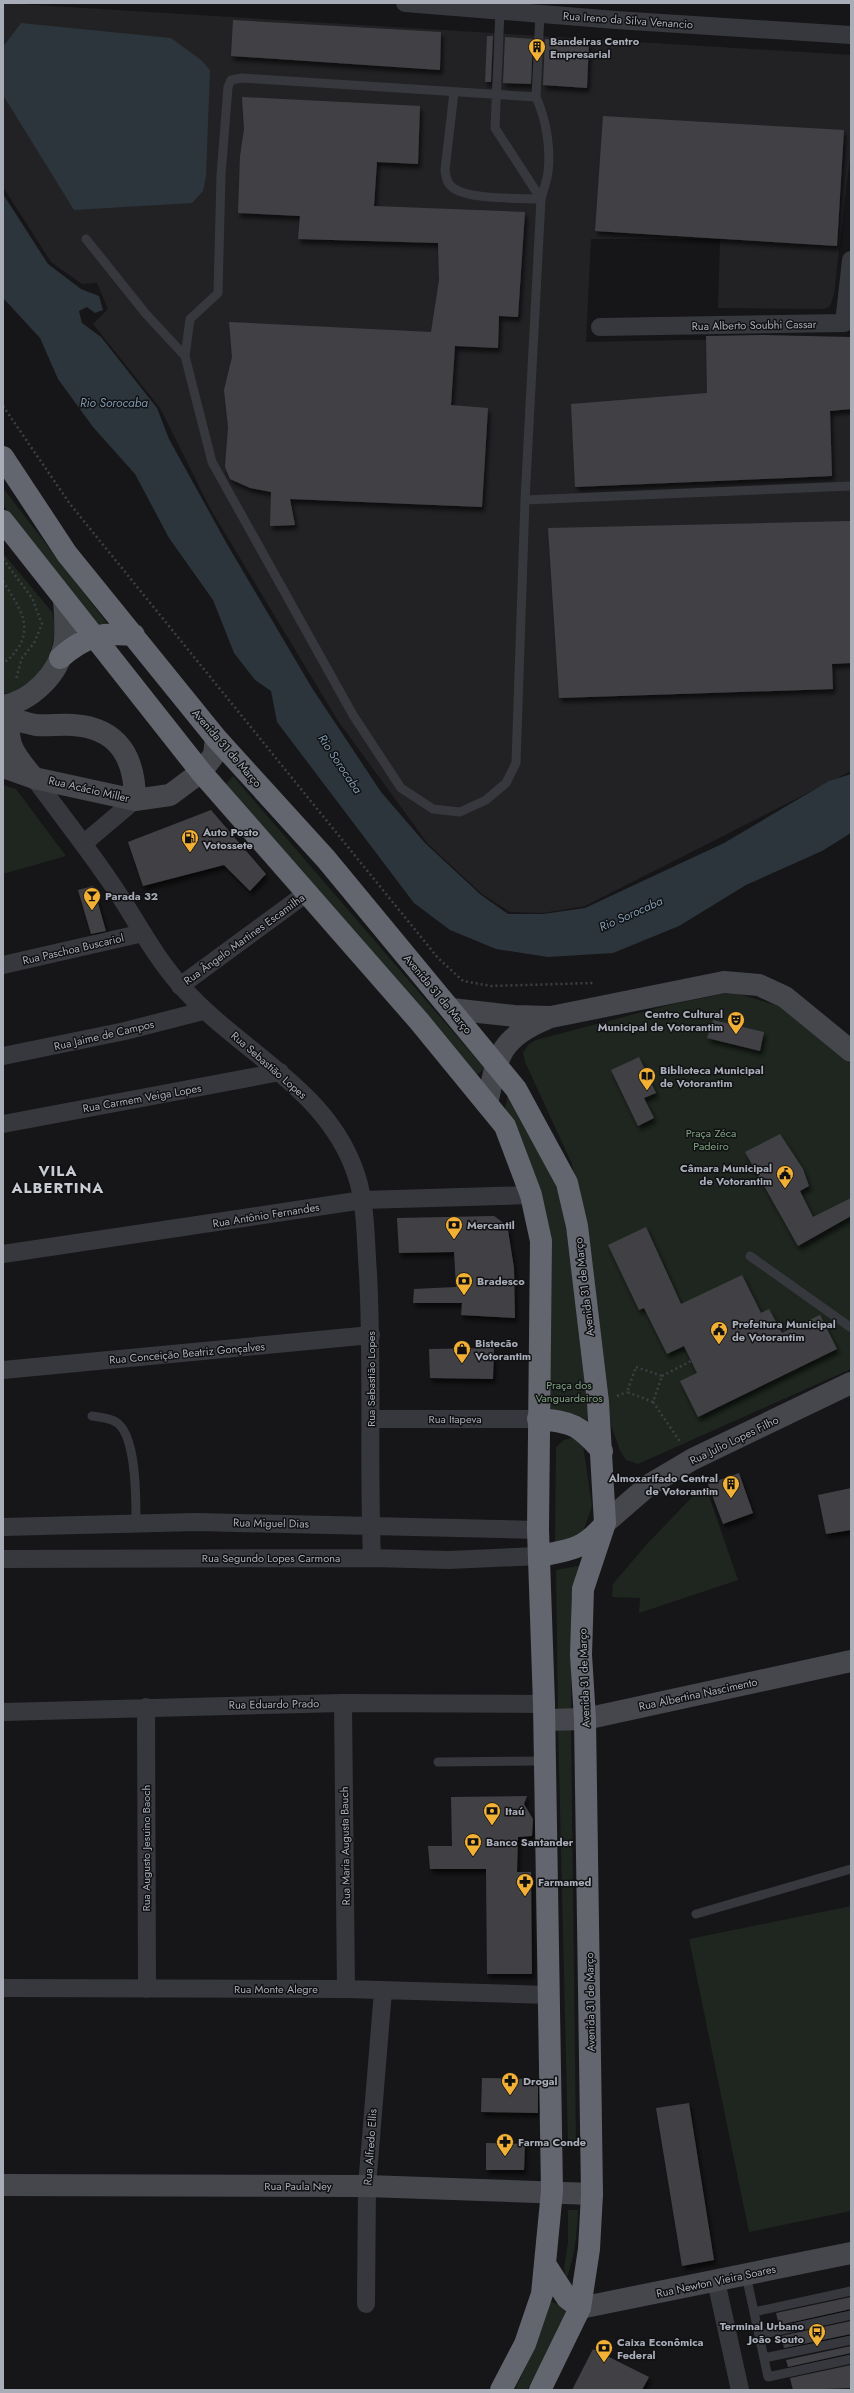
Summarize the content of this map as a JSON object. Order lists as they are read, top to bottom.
{
  "streets": {
    "highway": ["Avenida 31 de Março"],
    "main road": [
      "Rua Acácio Miller",
      "Rua Julio Lopes Filho",
      "Rua Albertina Nascimento",
      "Rua Paula Ney",
      "Rua Newton Vieira Soares"
    ],
    "street": [
      "Rua Ireno da Silva Venancio",
      "Rua Alberto Soubhi Cassar",
      "Rua Ângelo Martines Escamilha",
      "Rua Paschoa Buscariol",
      "Rua Jaime de Campos",
      "Rua Sebastião Lopes",
      "Rua Carmem Veiga Lopes",
      "Rua Antônio Fernandes",
      "Rua Conceição Beatriz Gonçalves",
      "Rua Itapeva",
      "Rua Miguel Dias",
      "Rua Segundo Lopes Carmona",
      "Rua Eduardo Prado",
      "Rua Maria Augusta Bauch",
      "Rua Augusto Jesuino Baoch",
      "Rua Monte Alegre",
      "Rua Alfredo Ellis"
    ]
  },
  "crossings": [
    ["Avenida 31 de Março", "Rua Acácio Miller"],
    ["Avenida 31 de Março", "Rua Julio Lopes Filho"],
    ["Avenida 31 de Março", "Rua Albertina Nascimento"],
    ["Avenida 31 de Março", "Rua Paula Ney"],
    ["Avenida 31 de Março", "Rua Newton Vieira Soares"],
    ["Rua Acácio Miller", "Rua Sebastião Lopes"],
    ["Rua Ângelo Martines Escamilha", "Rua Sebastião Lopes"],
    ["Rua Paschoa Buscariol", "Rua Sebastião Lopes"],
    ["Rua Jaime de Campos", "Rua Sebastião Lopes"],
    ["Rua Sebastião Lopes", "Rua Carmem Veiga Lopes"],
    ["Rua Sebastião Lopes", "Rua Antônio Fernandes"],
    ["Rua Sebastião Lopes", "Rua Conceição Beatriz Gonçalves"],
    ["Rua Sebastião Lopes", "Rua Itapeva"],
    ["Rua Sebastião Lopes", "Rua Miguel Dias"],
    ["Rua Sebastião Lopes", "Rua Segundo Lopes Carmona"],
    ["Rua Albertina Nascimento", "Rua Eduardo Prado"],
    ["Rua Eduardo Prado", "Rua Maria Augusta Bauch"],
    ["Rua Eduardo Prado", "Rua Augusto Jesuino Baoch"],
    ["Rua Maria Augusta Bauch", "Rua Monte Alegre"],
    ["Rua Augusto Jesuino Baoch", "Rua Monte Alegre"],
    ["Rua Monte Alegre", "Rua Alfredo Ellis"],
    ["Rua Alfredo Ellis", "Rua Paula Ney"]
  ],
  "districts": ["VILA ALBERTINA"],
  "water": ["Rio Sorocaba"],
  "parks": ["Praça Zéca Padeiro", "Praça dos Vanguardeiros"],
  "places": {
    "building": ["Bandeiras Centro Empresarial", "Almoxarifado Central de Votorantim"],
    "fuel station": ["Auto Posto Votossete"],
    "bar": ["Parada 32"],
    "theatre": ["Centro Cultural Municipal de Votorantim"],
    "library": ["Biblioteca Municipal de Votorantim"],
    "public building": ["Câmara Municipal de Votorantim", "Prefeitura Municipal de Votorantim"],
    "bank": [
      "Mercantil",
      "Bradesco",
      "Itaú",
      "Banco Santander",
      "Caixa Econômica Federal"
    ],
    "shop": ["Bistecão Votorantim"],
    "pharmacy": ["Farmamed", "Drogal", "Farma Conde"],
    "bus stop": ["Terminal Urbano João Souto"]
  }
}
